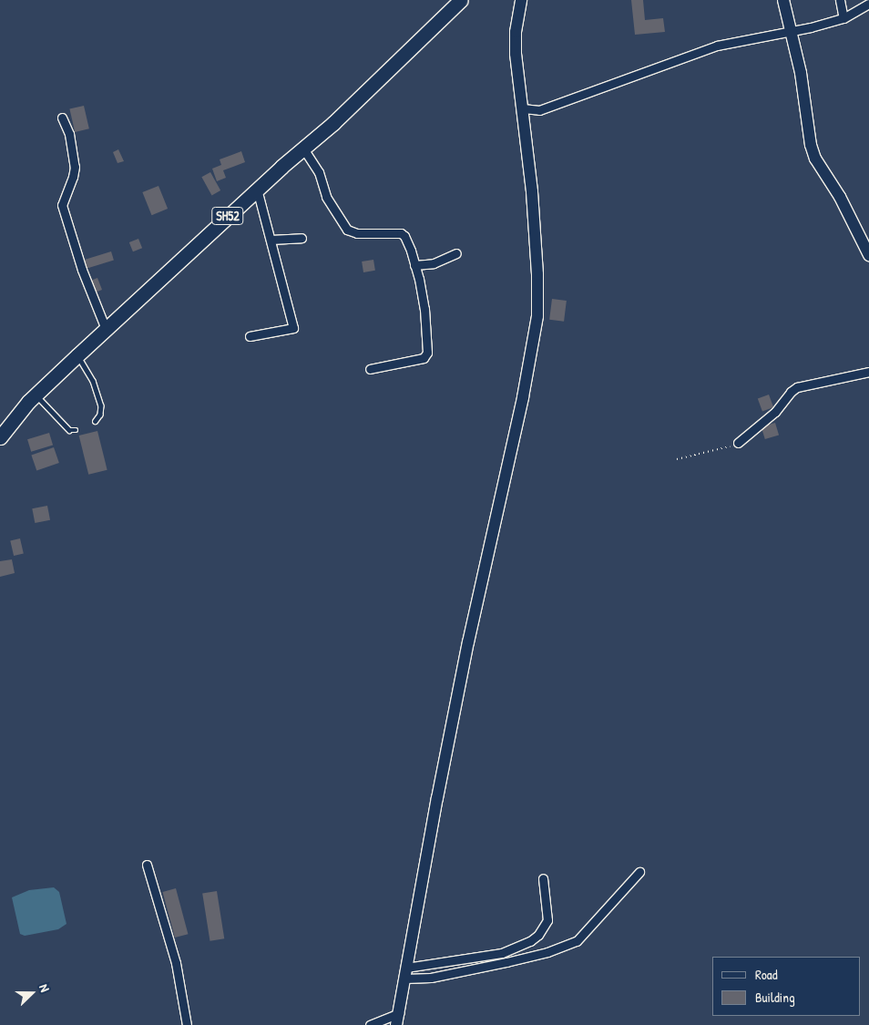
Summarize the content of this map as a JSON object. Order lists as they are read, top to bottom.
{
  "streets": {
    "main road": ["SH52"]
  },
  "legend": ["Road", "Building"],
  "north": "right"
}
